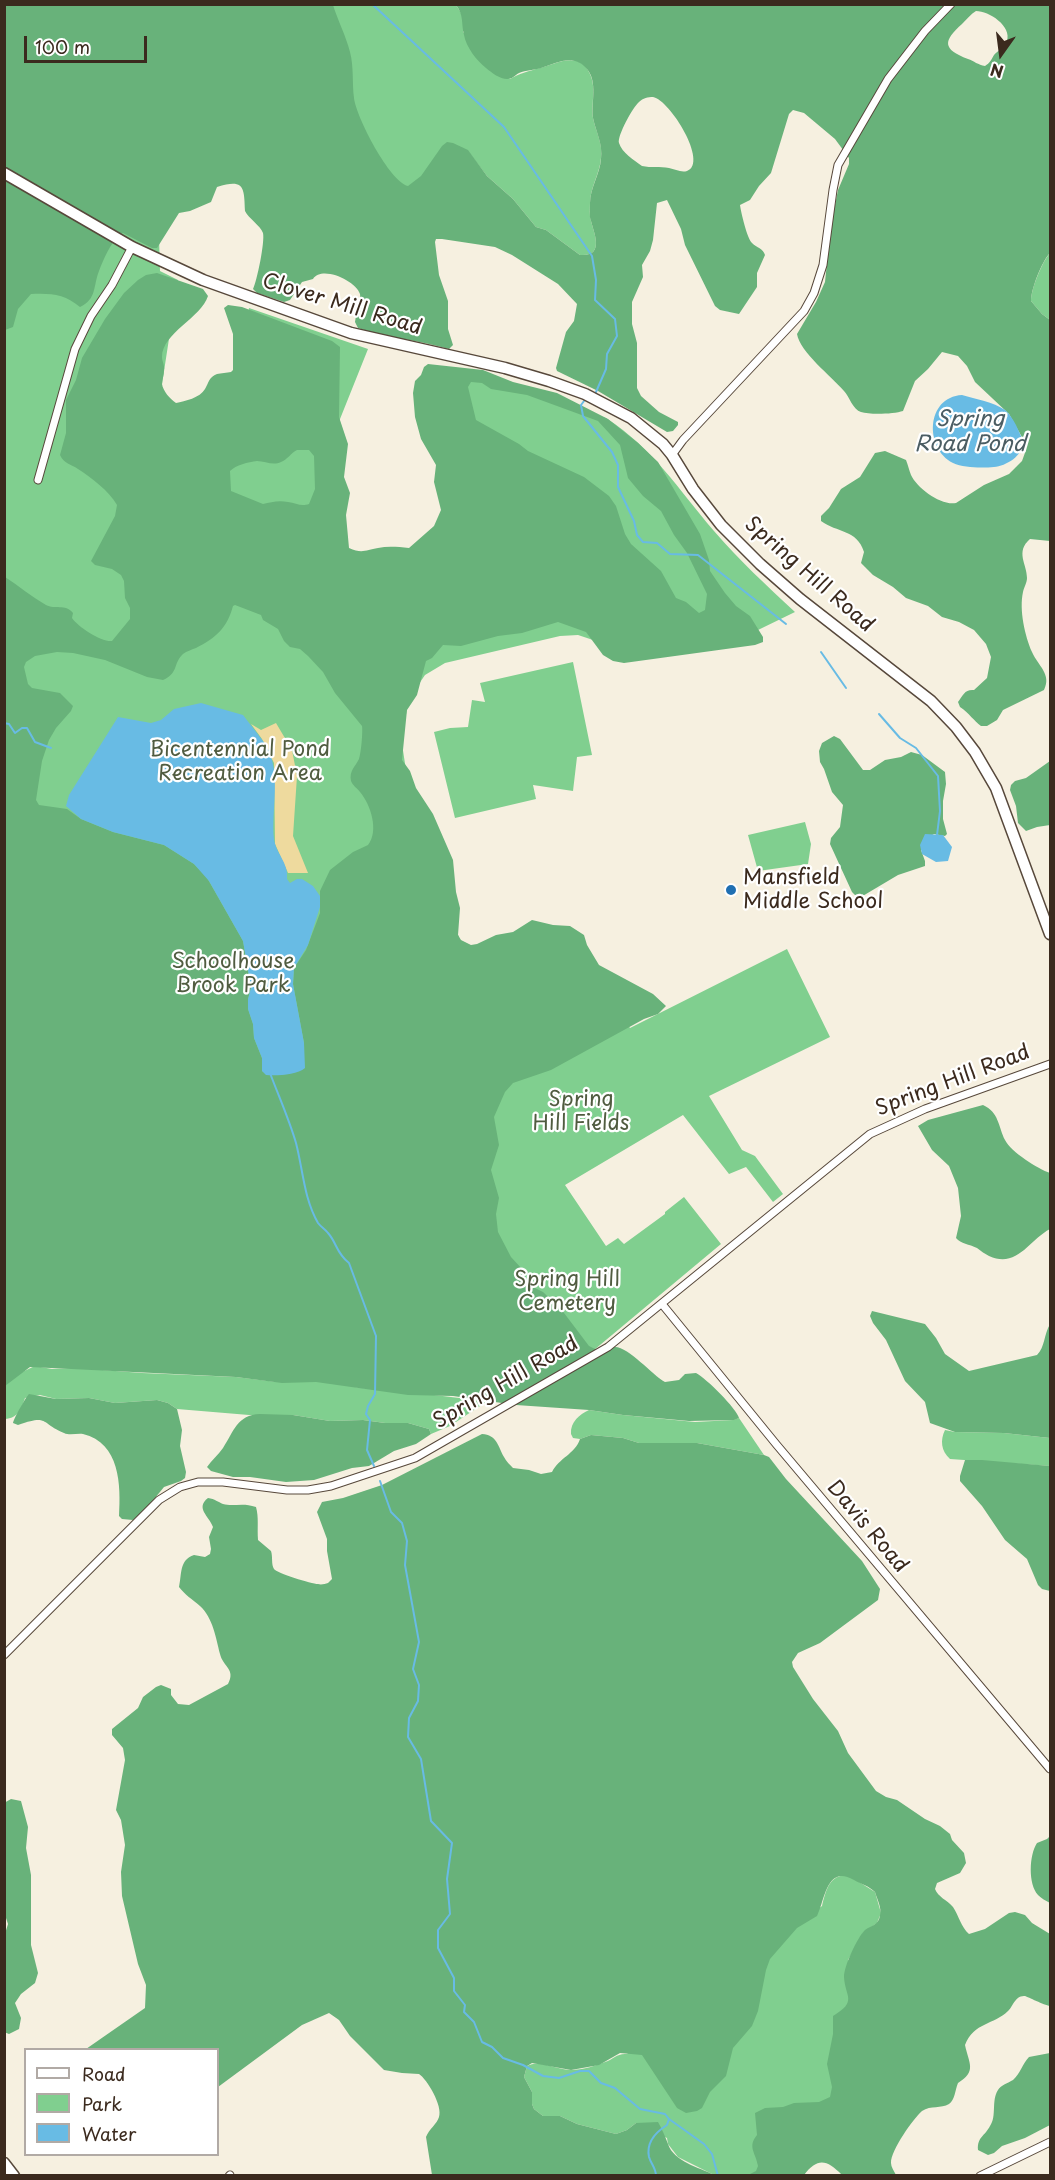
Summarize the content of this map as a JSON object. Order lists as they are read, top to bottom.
{
  "streets": {
    "street": ["Clover Mill Road", "Spring Hill Road", "Davis Road"]
  },
  "crossings": [
    ["Clover Mill Road", "Spring Hill Road"],
    ["Spring Hill Road", "Davis Road"]
  ],
  "water": ["Spring Road Pond"],
  "parks": [
    "Bicentennial Pond Recreation Area",
    "Schoolhouse Brook Park",
    "Spring Hill Fields",
    "Spring Hill Cemetery"
  ],
  "places": ["Mansfield Middle School"],
  "legend": ["Road", "Park", "Water"],
  "scale_bar": "100 m",
  "north": "bottom"
}
